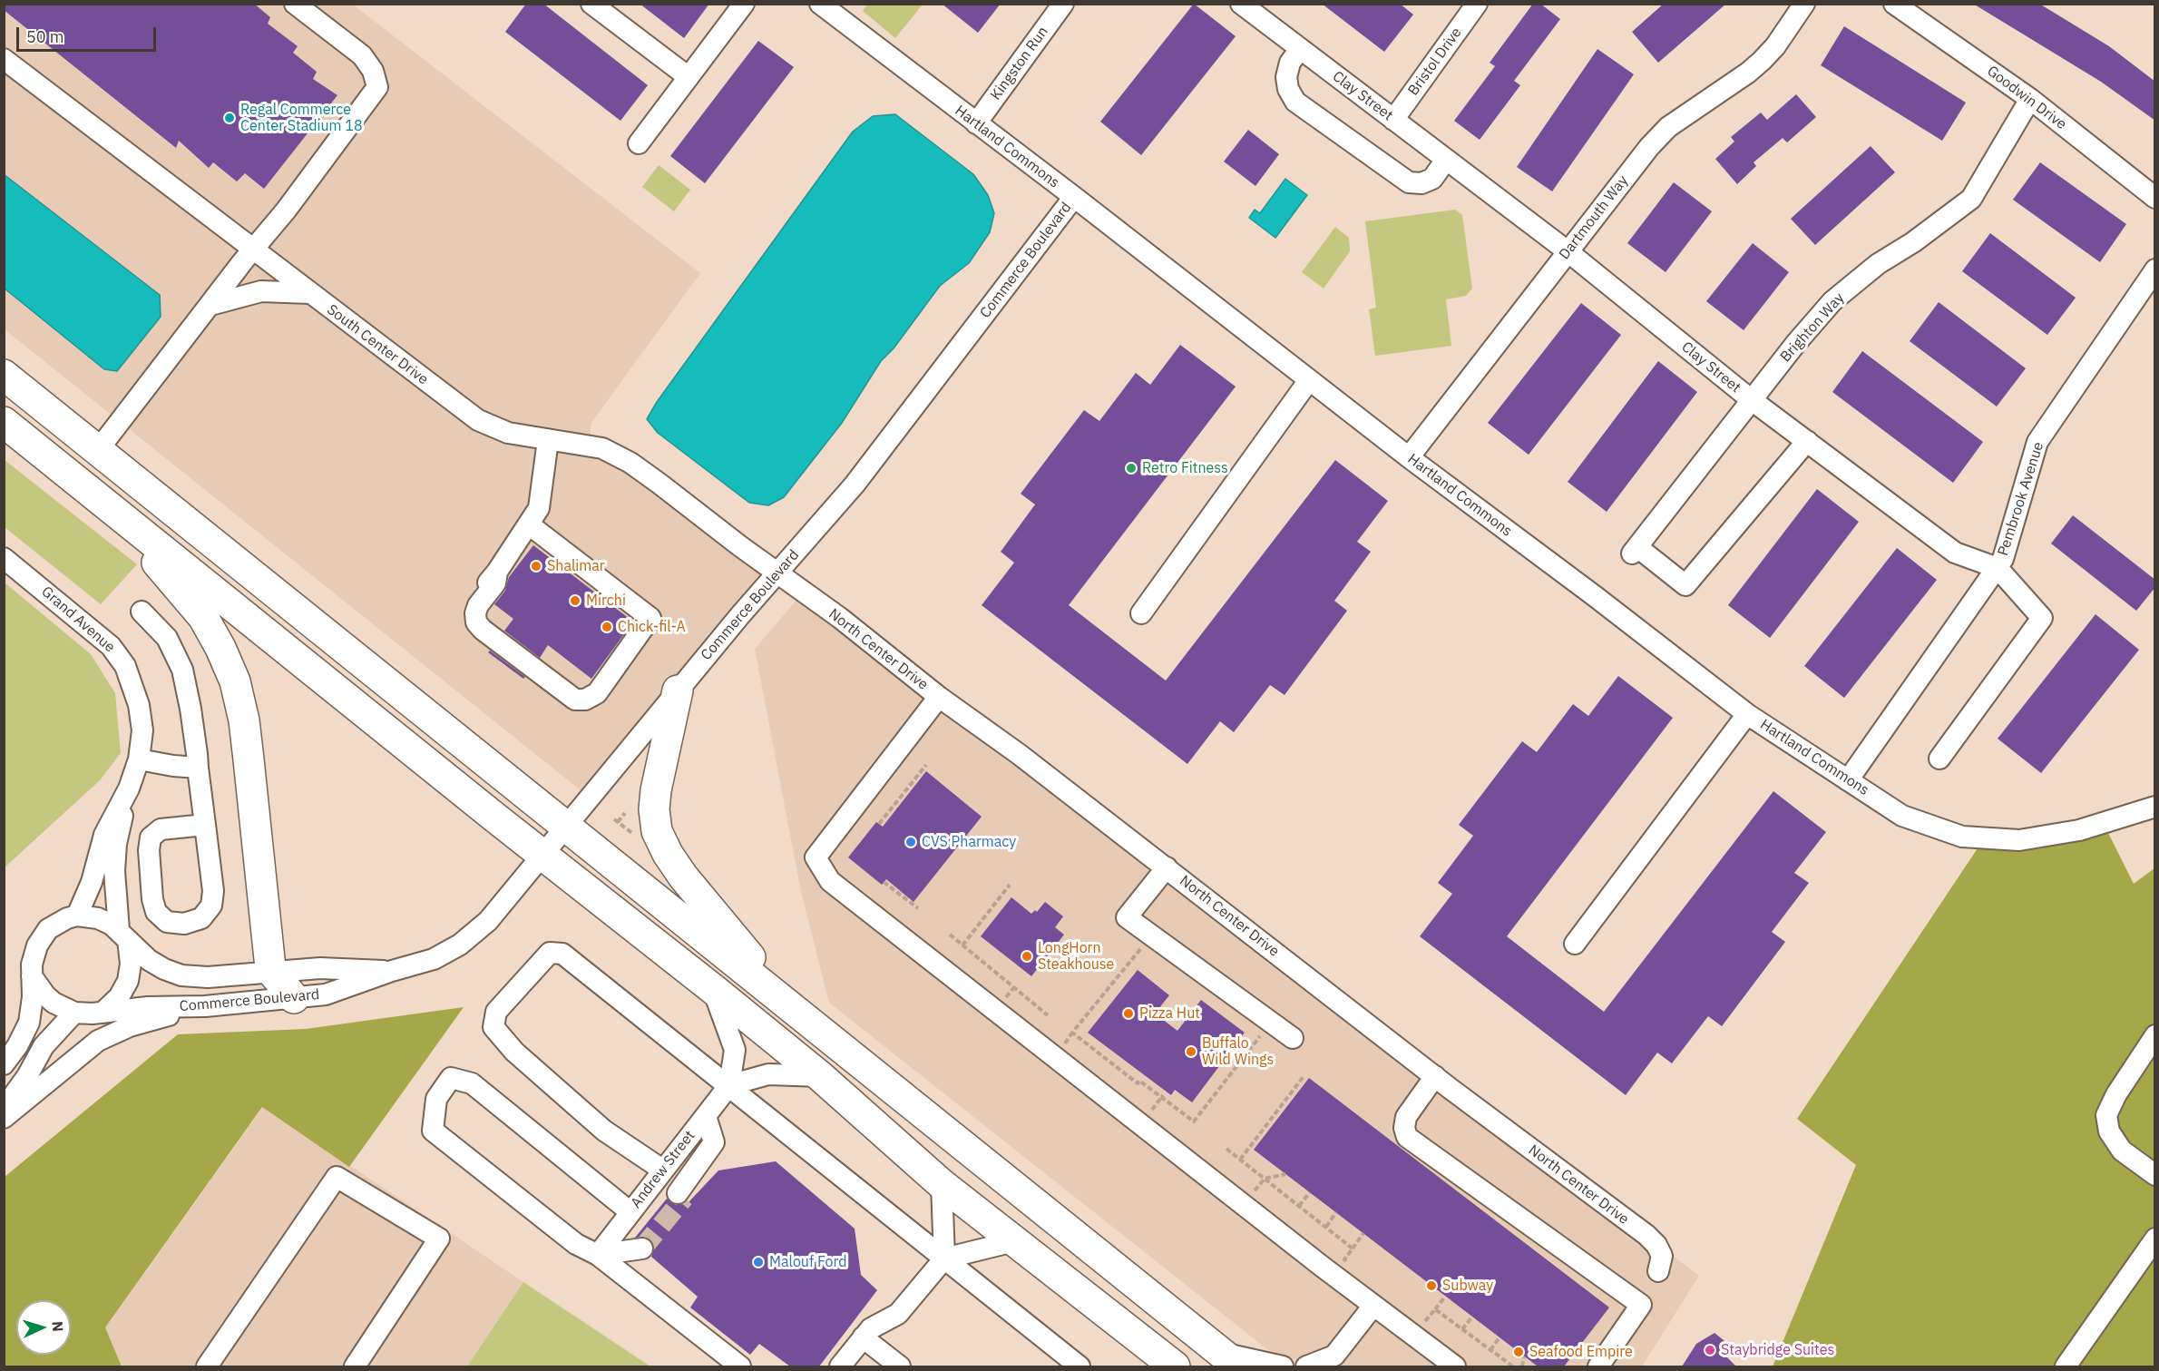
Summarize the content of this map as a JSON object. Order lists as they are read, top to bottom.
{
  "streets": {
    "street": [
      "Bristol Drive",
      "Kingston Run",
      "Clay Street",
      "Goodwin Drive",
      "Hartland Commons",
      "Dartmouth Way",
      "Commerce Boulevard",
      "Brighton Way",
      "South Center Drive",
      "Pembrook Avenue",
      "Grand Avenue",
      "North Center Drive",
      "Andrew Street"
    ]
  },
  "crossings": [
    ["Bristol Drive", "Clay Street"],
    ["Kingston Run", "Hartland Commons"],
    ["Clay Street", "Dartmouth Way"],
    ["Clay Street", "Brighton Way"],
    ["Clay Street", "Pembrook Avenue"],
    ["Goodwin Drive", "Brighton Way"],
    ["Hartland Commons", "Dartmouth Way"],
    ["Hartland Commons", "Commerce Boulevard"],
    ["Hartland Commons", "Pembrook Avenue"],
    ["Commerce Boulevard", "South Center Drive"],
    ["Commerce Boulevard", "Grand Avenue"],
    ["Commerce Boulevard", "North Center Drive"],
    ["South Center Drive", "North Center Drive"]
  ],
  "places": [
    "Regal Commerce Center Stadium 18",
    "Retro Fitness",
    "Shalimar",
    "Mirchi",
    "Chick-fil-A",
    "CVS Pharmacy",
    "LongHorn Steakhouse",
    "Pizza Hut",
    "Buffalo Wild Wings",
    "Malouf Ford",
    "Subway",
    "Staybridge Suites",
    "Seafood Empire"
  ],
  "scale_bar": "50 m",
  "north": "right"
}
